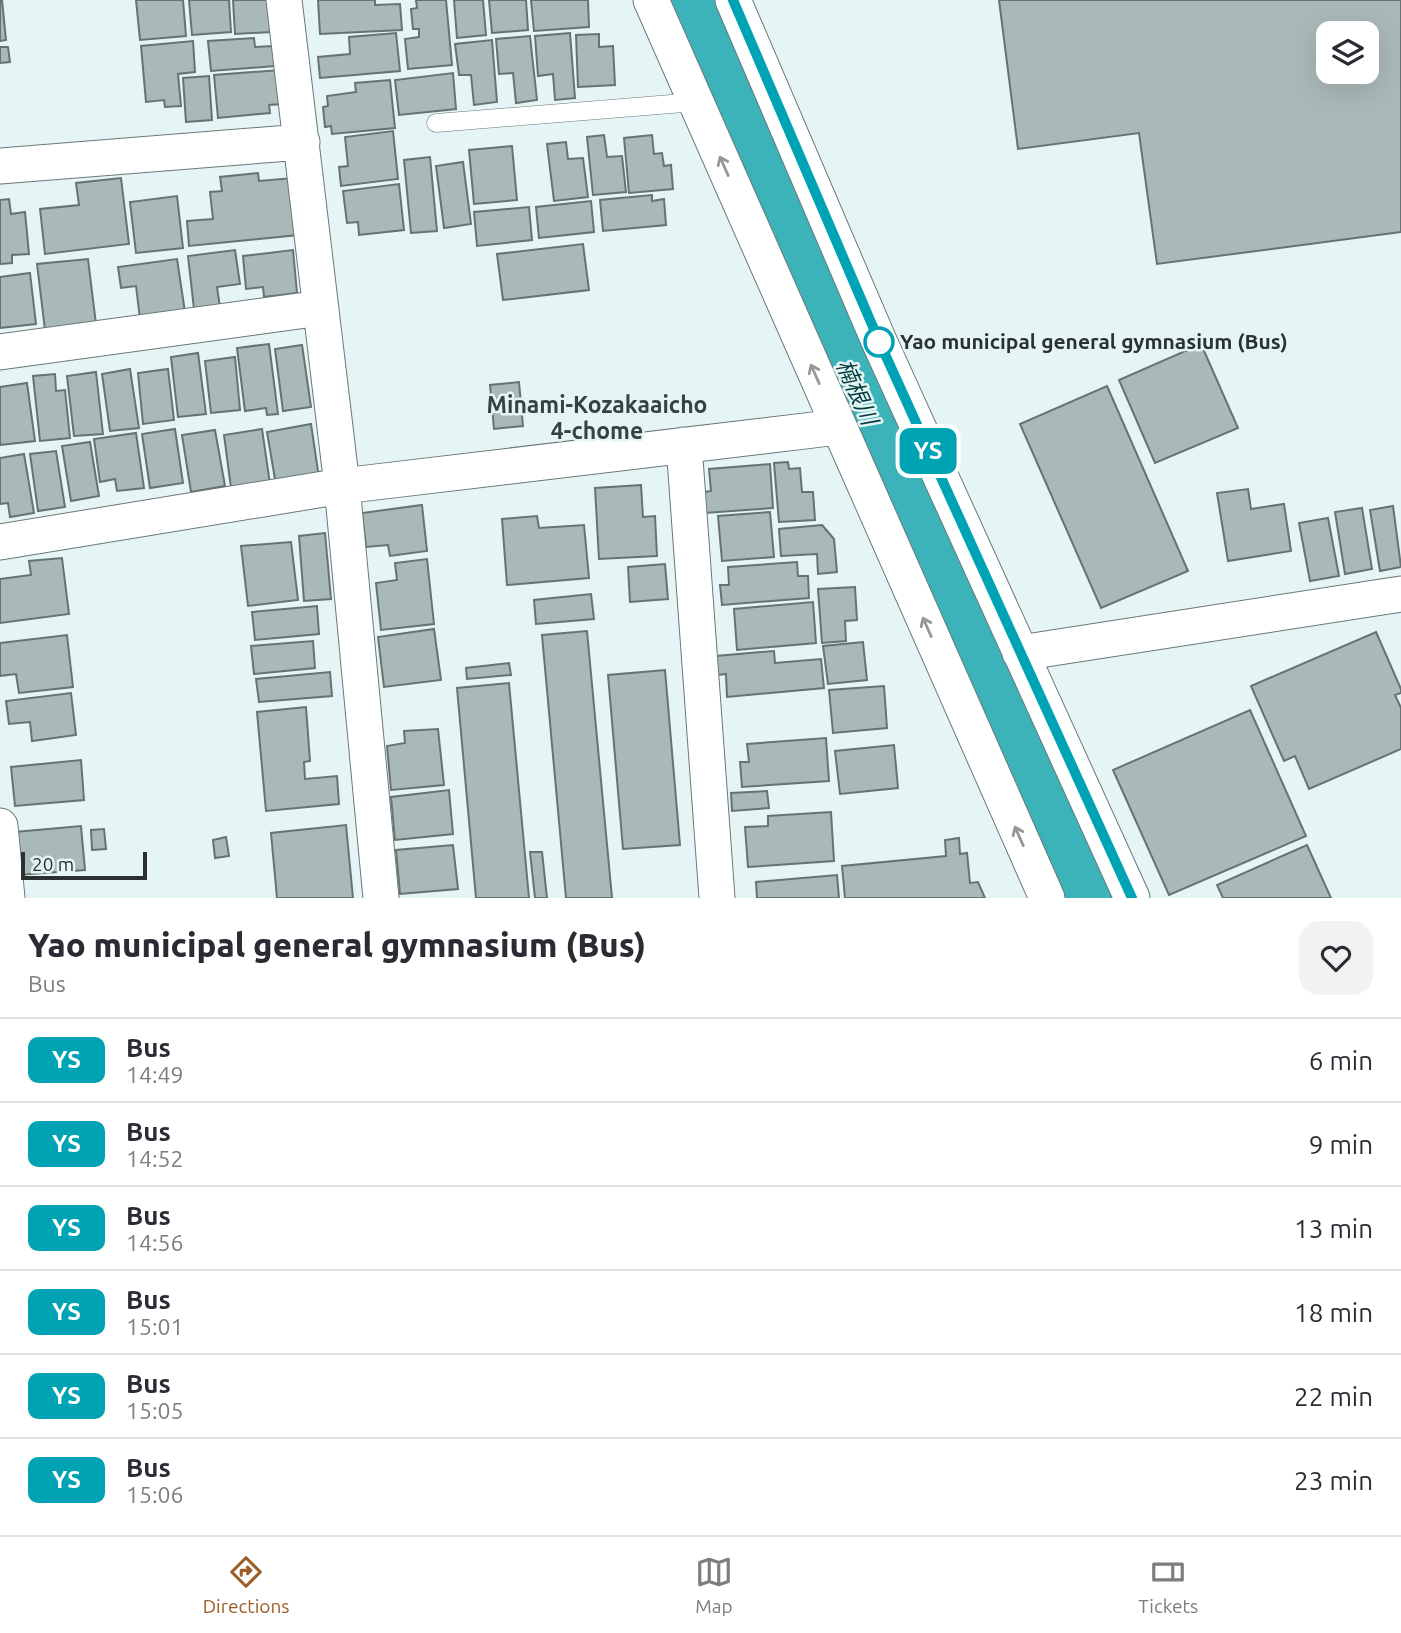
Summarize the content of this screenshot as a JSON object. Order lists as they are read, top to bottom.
{
  "districts": ["Minami-Kozakaaicho 4-chome"],
  "water": ["楠根川"],
  "places": ["Yao municipal general gymnasium (Bus)"],
  "lines": ["bus line YS"],
  "scale_bar": "20 m",
  "page": {
    "on_map": "YS",
    "scale": "20 m",
    "heading": ["Yao municipal general gymnasium (Bus)", "Bus"],
    "list": [
      {
        "mark": "YS",
        "name": "Bus",
        "note": "14:49",
        "value": "6 min"
      },
      {
        "mark": "YS",
        "name": "Bus",
        "note": "14:52",
        "value": "9 min"
      },
      {
        "mark": "YS",
        "name": "Bus",
        "note": "14:56",
        "value": "13 min"
      },
      {
        "mark": "YS",
        "name": "Bus",
        "note": "15:01",
        "value": "18 min"
      },
      {
        "mark": "YS",
        "name": "Bus",
        "note": "15:05",
        "value": "22 min"
      },
      {
        "mark": "YS",
        "name": "Bus",
        "note": "15:06",
        "value": "23 min"
      }
    ],
    "tabs": ["Directions", "Map", "Tickets"]
  }
}
